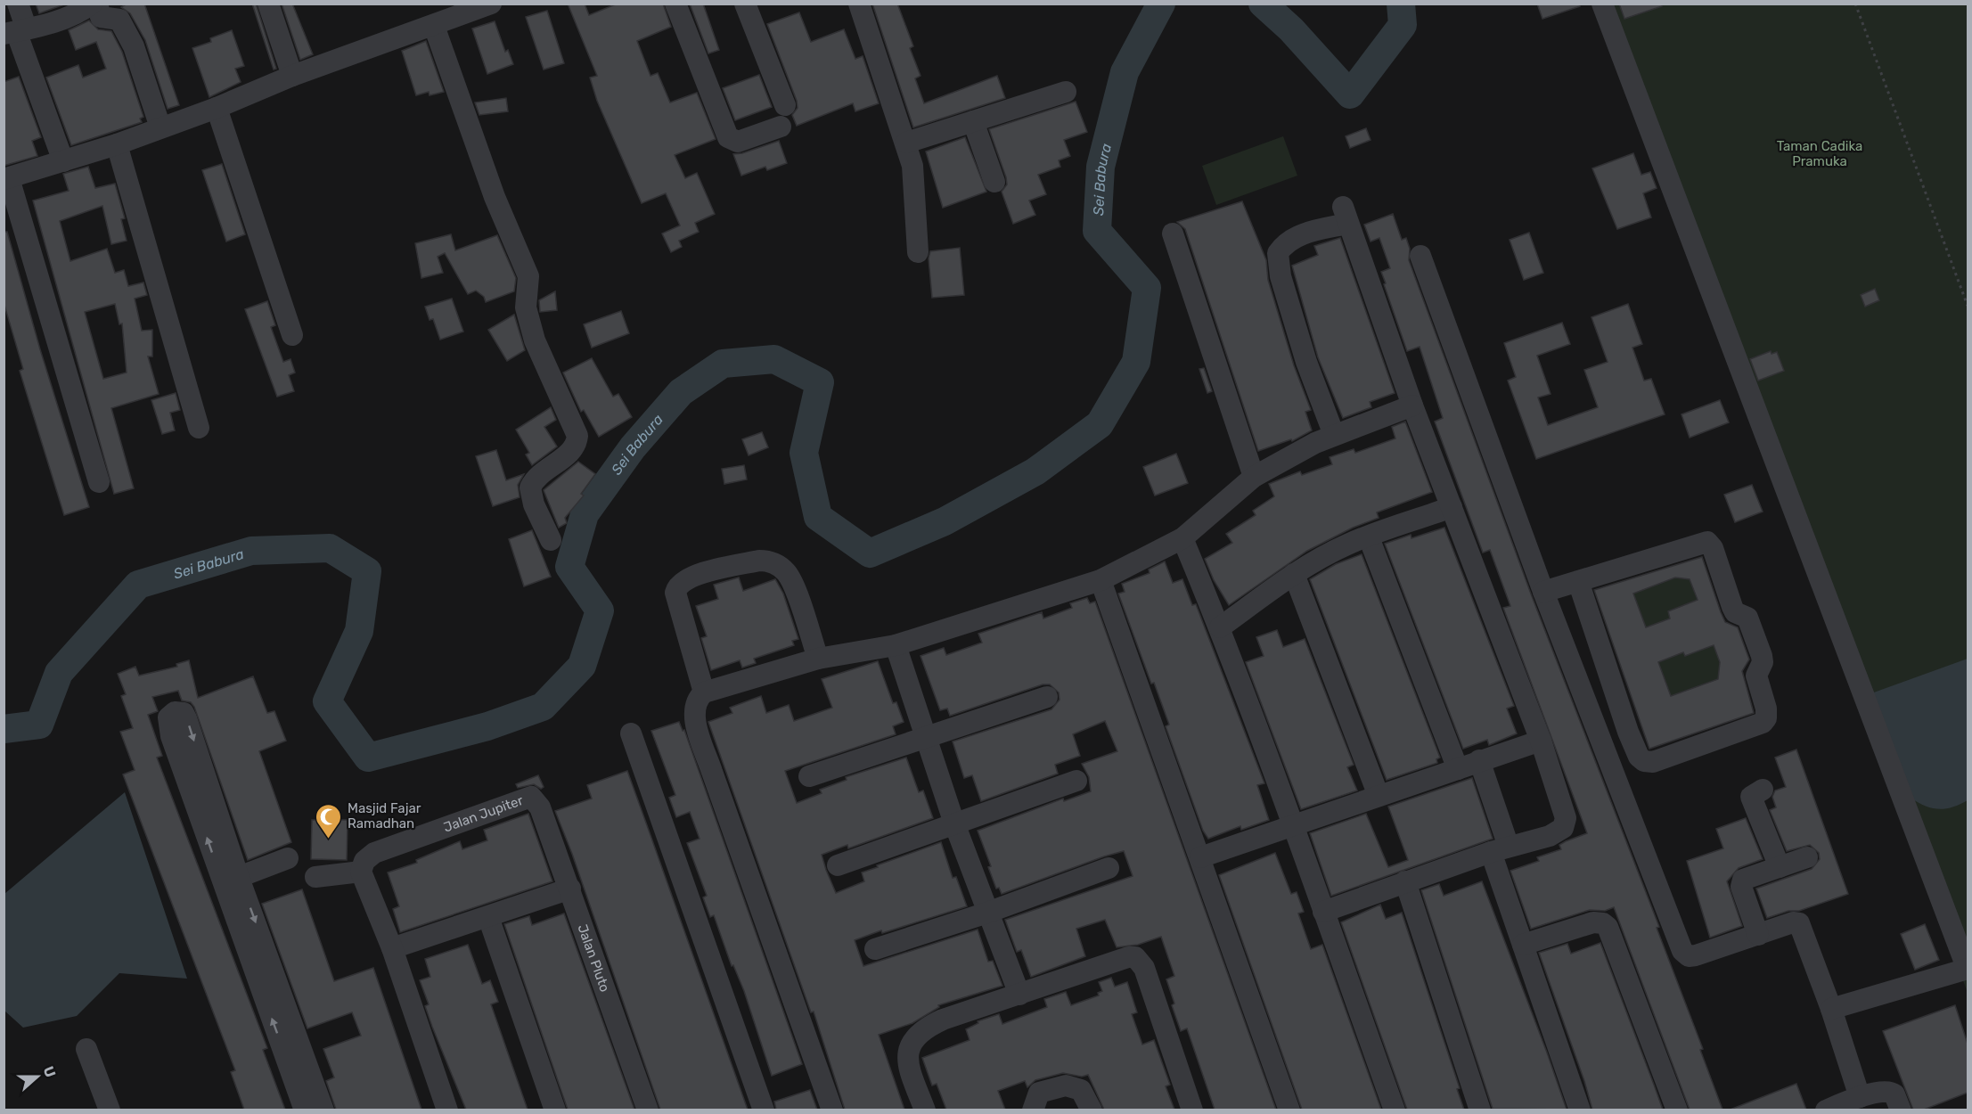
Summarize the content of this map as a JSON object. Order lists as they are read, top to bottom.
{
  "streets": {
    "street": ["Jalan Jupiter", "Jalan Pluto"]
  },
  "crossings": [
    ["Jalan Jupiter", "Jalan Pluto"]
  ],
  "water": ["Sei Babura"],
  "parks": ["Taman Cadika Pramuka"],
  "places": {
    "mosque": ["Masjid Fajar Ramadhan"]
  },
  "north": "right"
}
